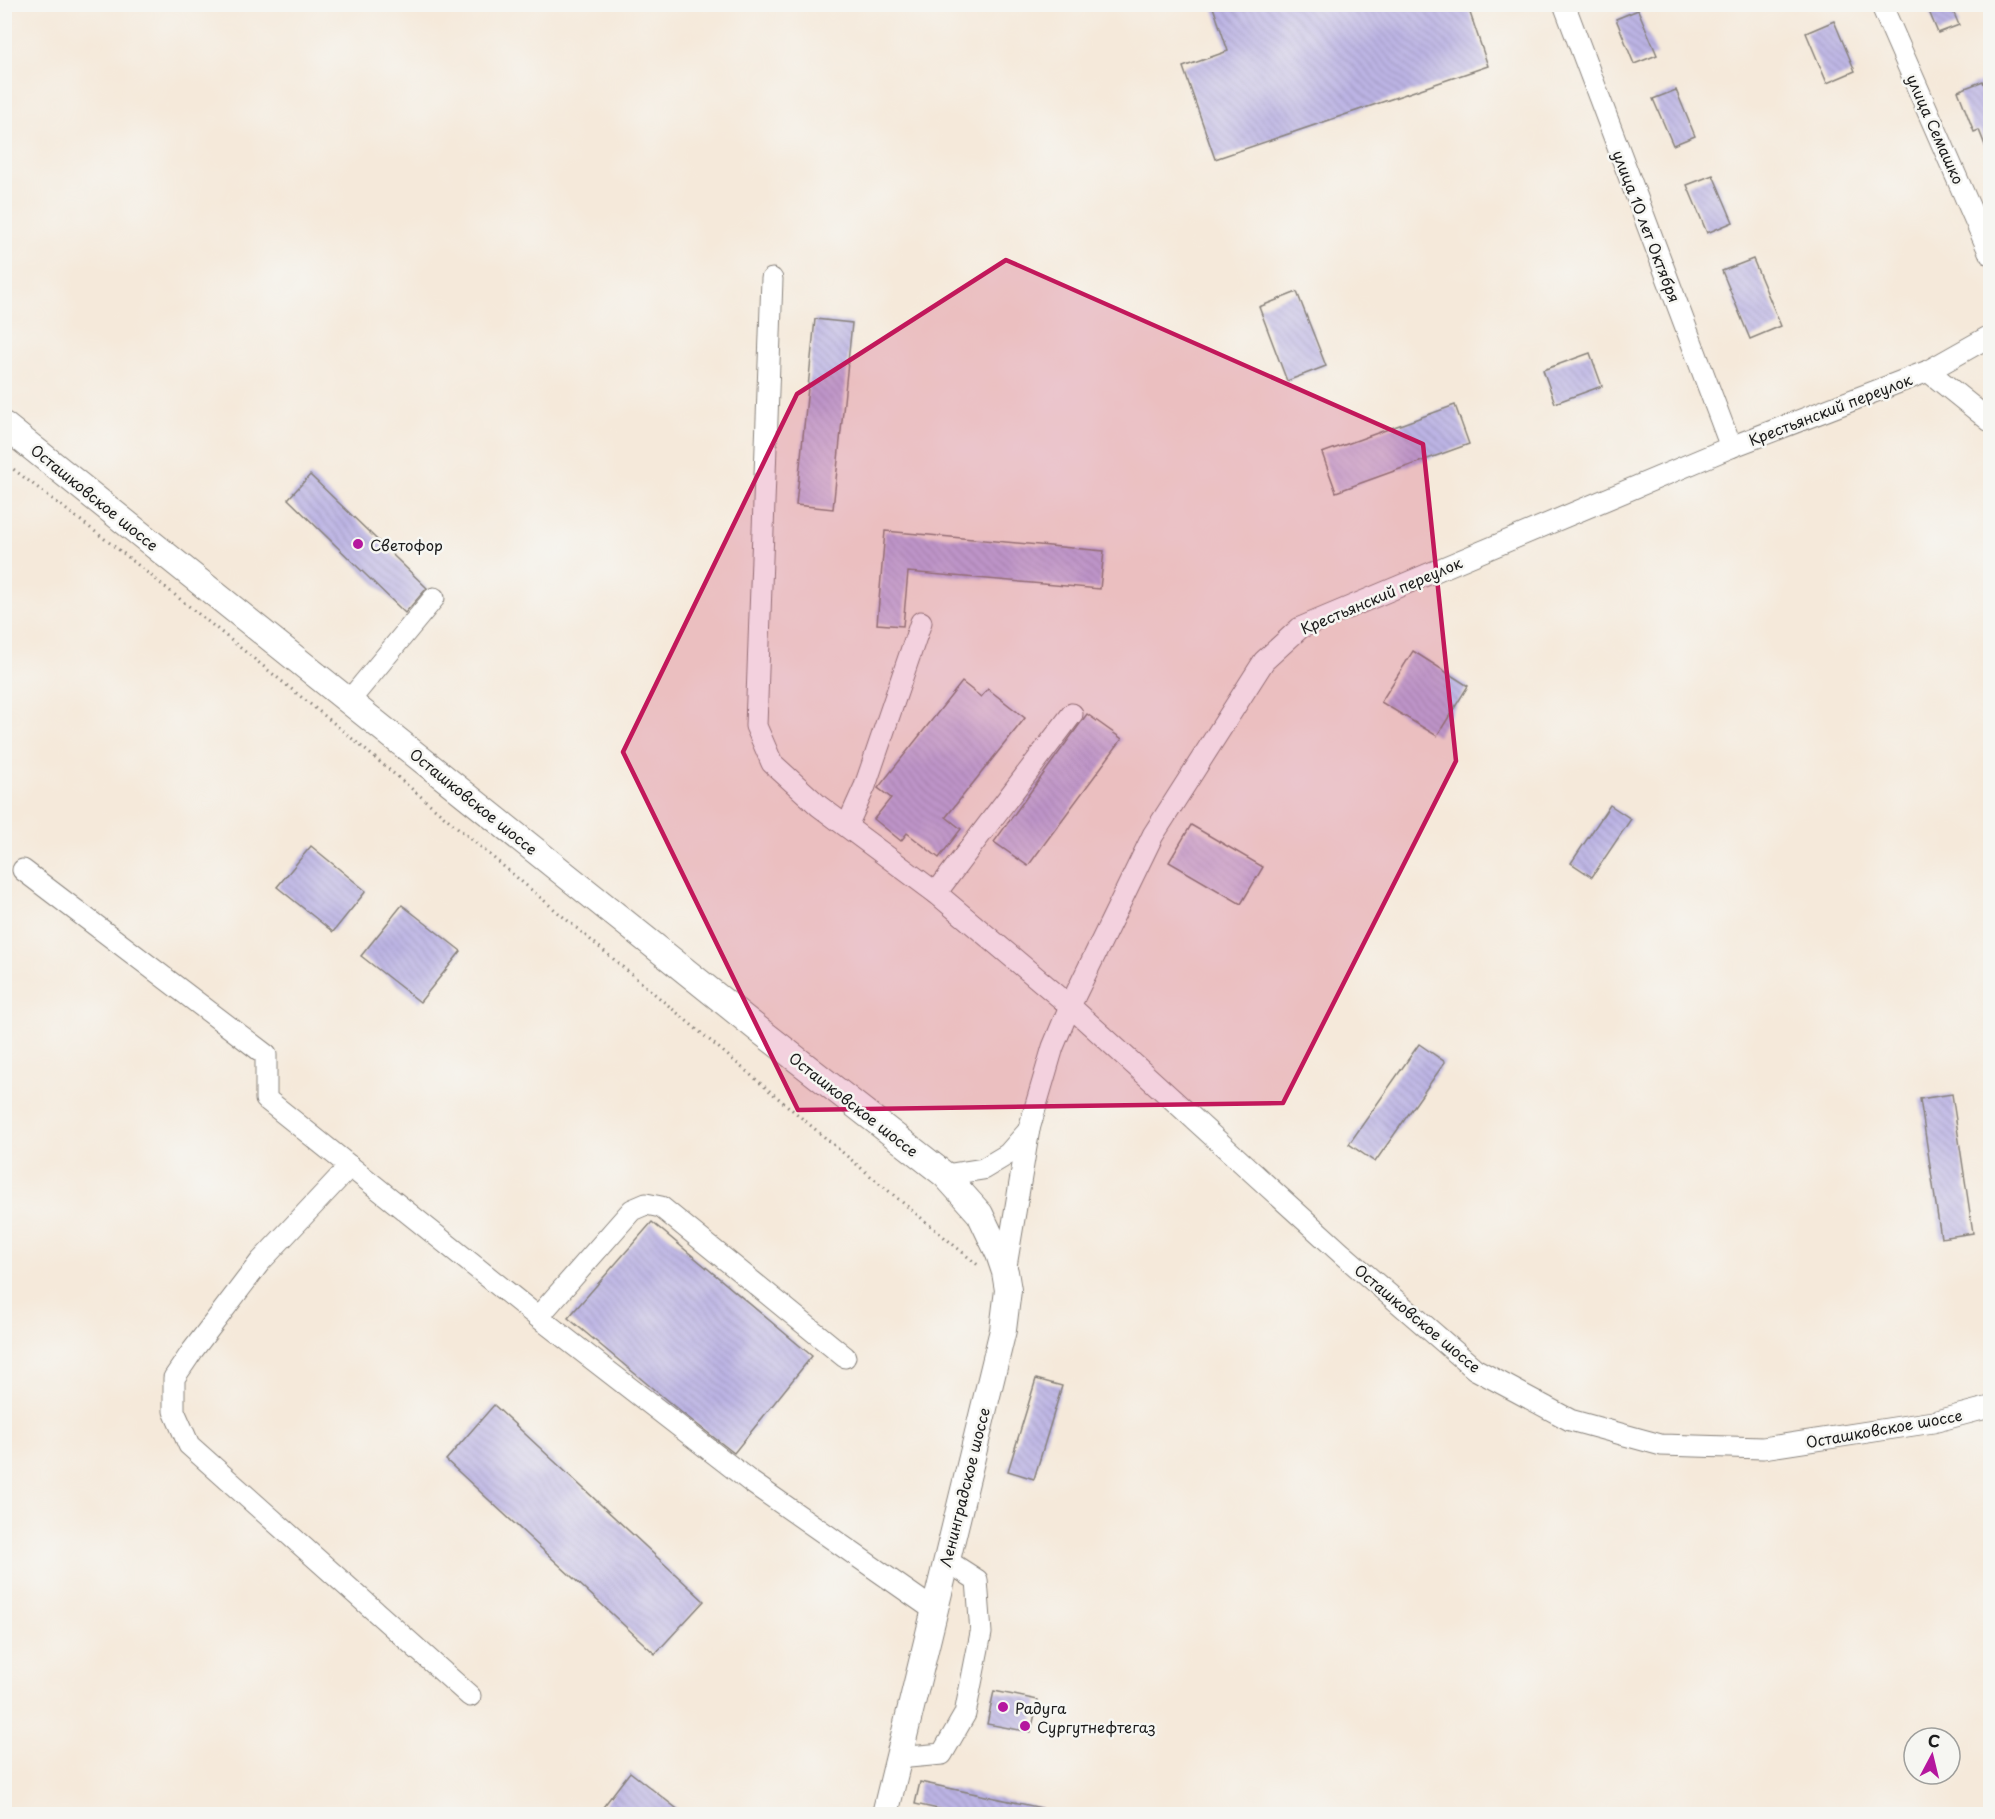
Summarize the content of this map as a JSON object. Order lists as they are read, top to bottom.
{
  "streets": {
    "main road": ["Осташковское шоссе", "Ленинградское шоссе"],
    "street": ["улица Семашко", "улица 10 лет Октября", "Крестьянский переулок"]
  },
  "crossings": [
    ["улица 10 лет Октября", "Крестьянский переулок"],
    ["Крестьянский переулок", "Осташковское шоссе"],
    ["Крестьянский переулок", "Ленинградское шоссе"],
    ["Осташковское шоссе", "Ленинградское шоссе"]
  ],
  "places": ["Светофор", "Радуга", "Сургутнефтегаз"],
  "north": "top"
}
